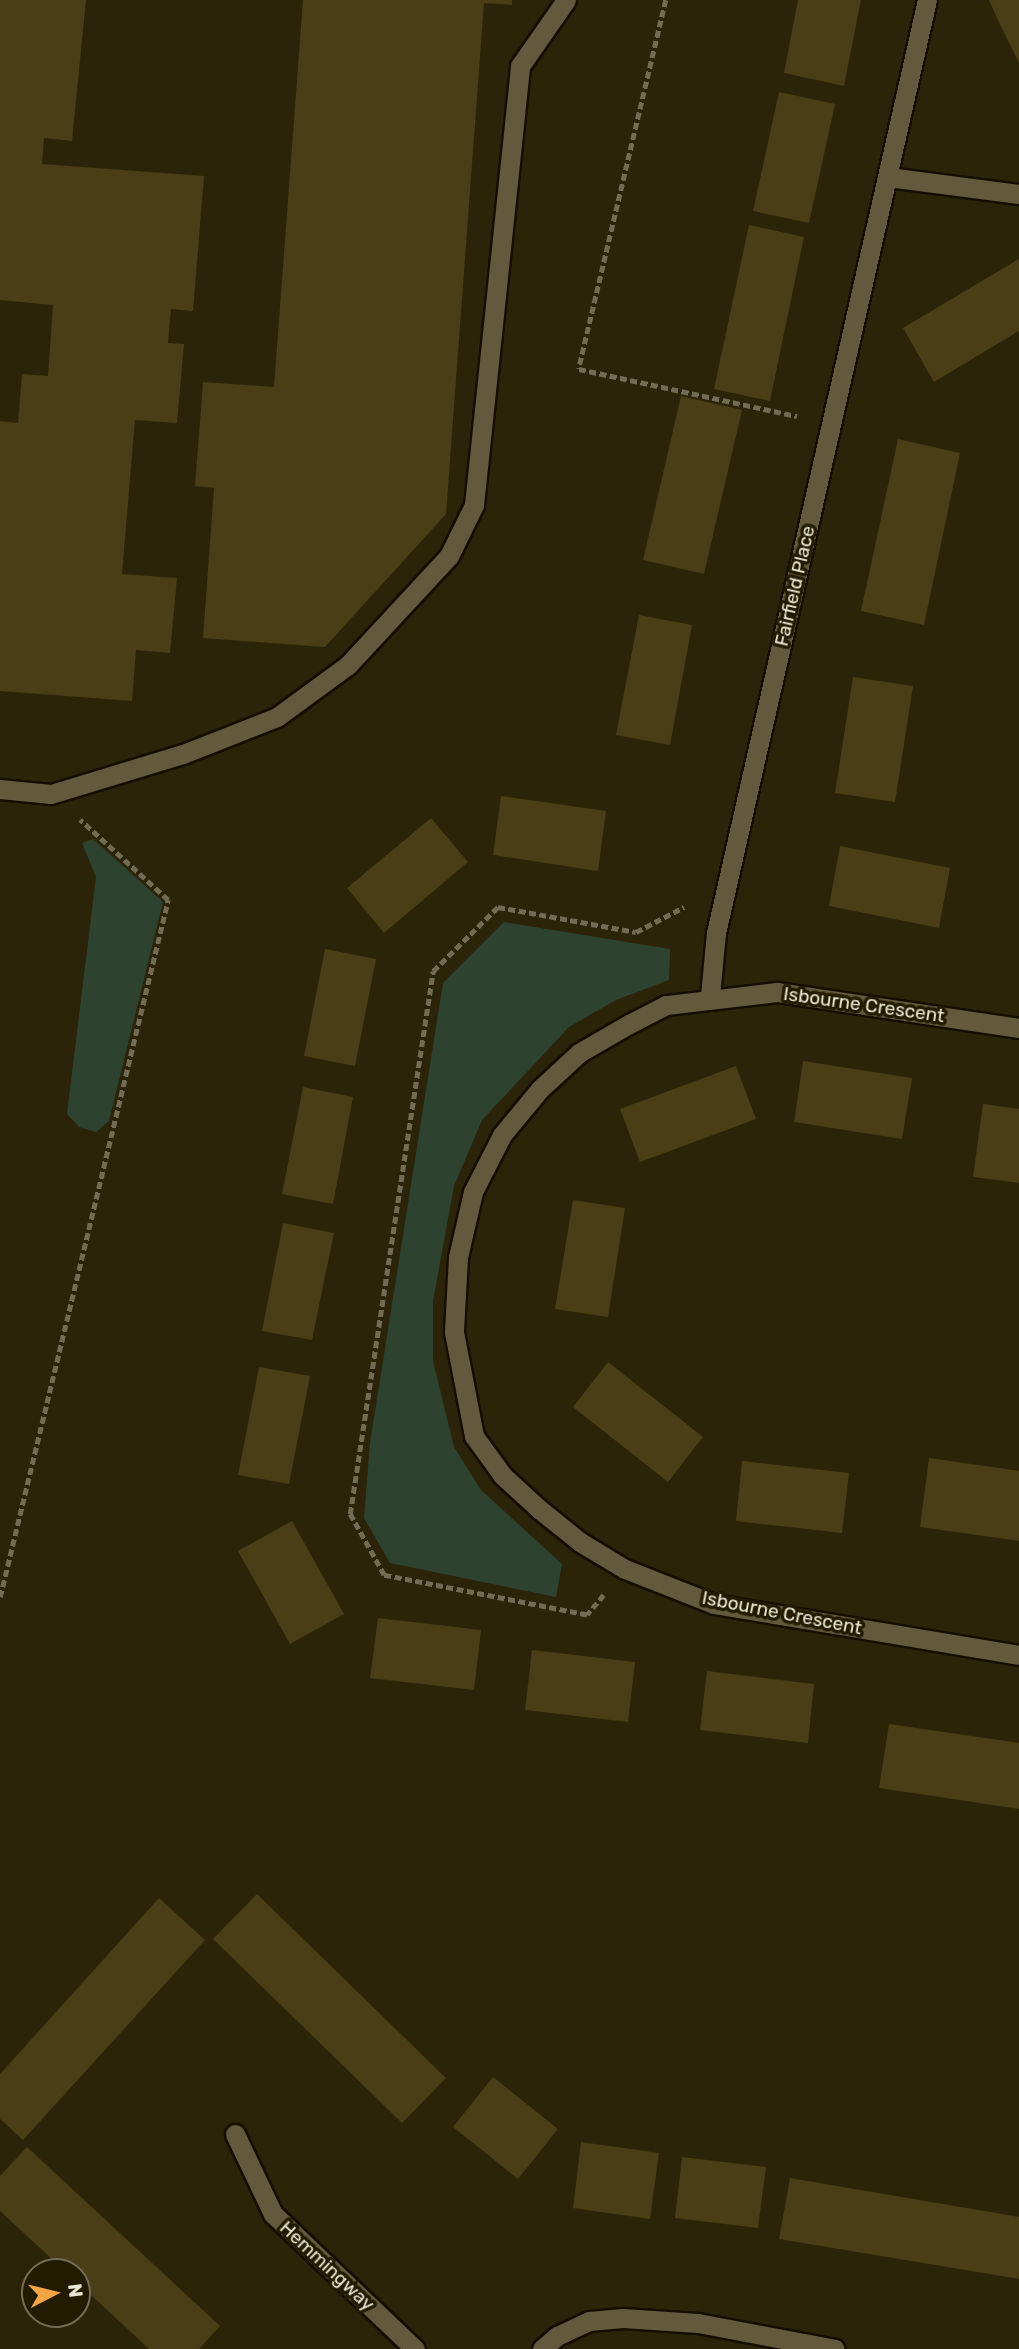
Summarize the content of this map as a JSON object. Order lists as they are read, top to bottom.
{
  "streets": {
    "street": ["Fairfield Place", "Isbourne Crescent", "Hemmingway"]
  },
  "crossings": [
    ["Fairfield Place", "Isbourne Crescent"]
  ],
  "north": "right"
}
